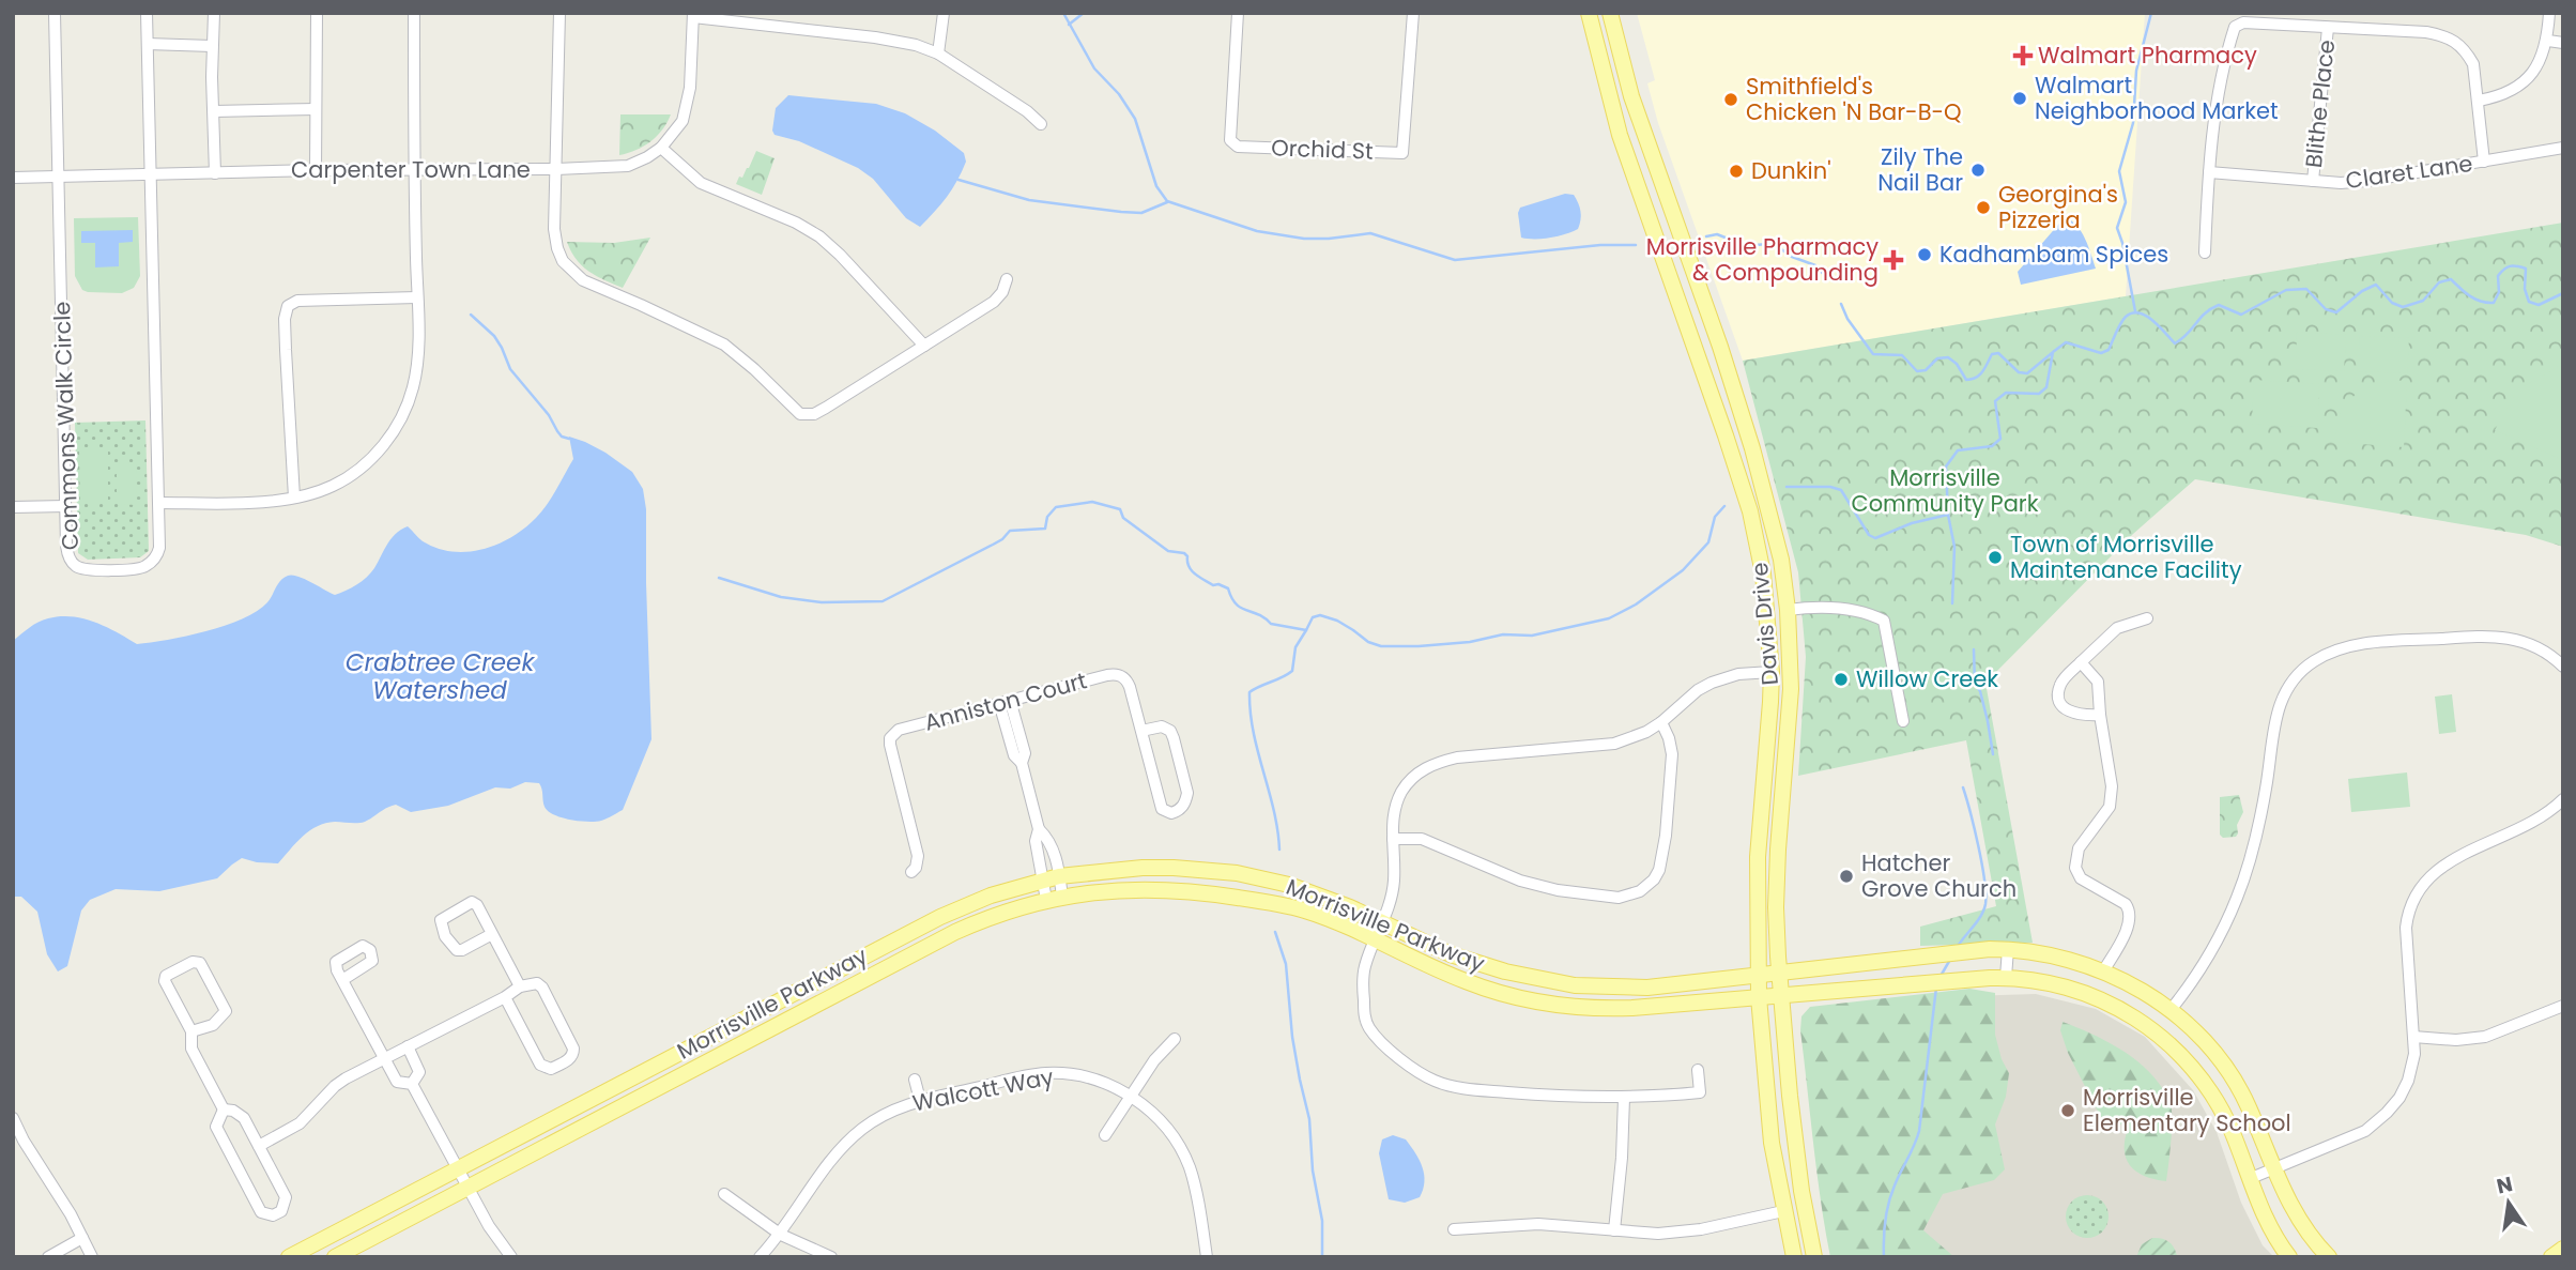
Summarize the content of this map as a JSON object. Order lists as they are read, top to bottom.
{
  "streets": {
    "main road": ["Davis Drive", "Morrisville Parkway"],
    "street": [
      "Blithe Place",
      "Orchid St",
      "Carpenter Town Lane",
      "Claret Lane",
      "Commons Walk Circle",
      "Anniston Court",
      "Walcott Way"
    ]
  },
  "crossings": [
    ["Blithe Place", "Claret Lane"],
    ["Carpenter Town Lane", "Commons Walk Circle"],
    ["Davis Drive", "Morrisville Parkway"]
  ],
  "water": ["Crabtree Creek Watershed"],
  "parks": ["Morrisville Community Park"],
  "places": {
    "health": ["Walmart Pharmacy", "Morrisville Pharmacy & Compounding"],
    "other": [
      "Walmart Neighborhood Market",
      "Smithfield's Chicken 'N Bar-B-Q",
      "Zily The Nail Bar",
      "Dunkin'",
      "Georgina's Pizzeria",
      "Kadhambam Spices",
      "Town of Morrisville Maintenance Facility",
      "Willow Creek",
      "Hatcher Grove Church",
      "Morrisville Elementary School"
    ]
  },
  "north": "top"
}
